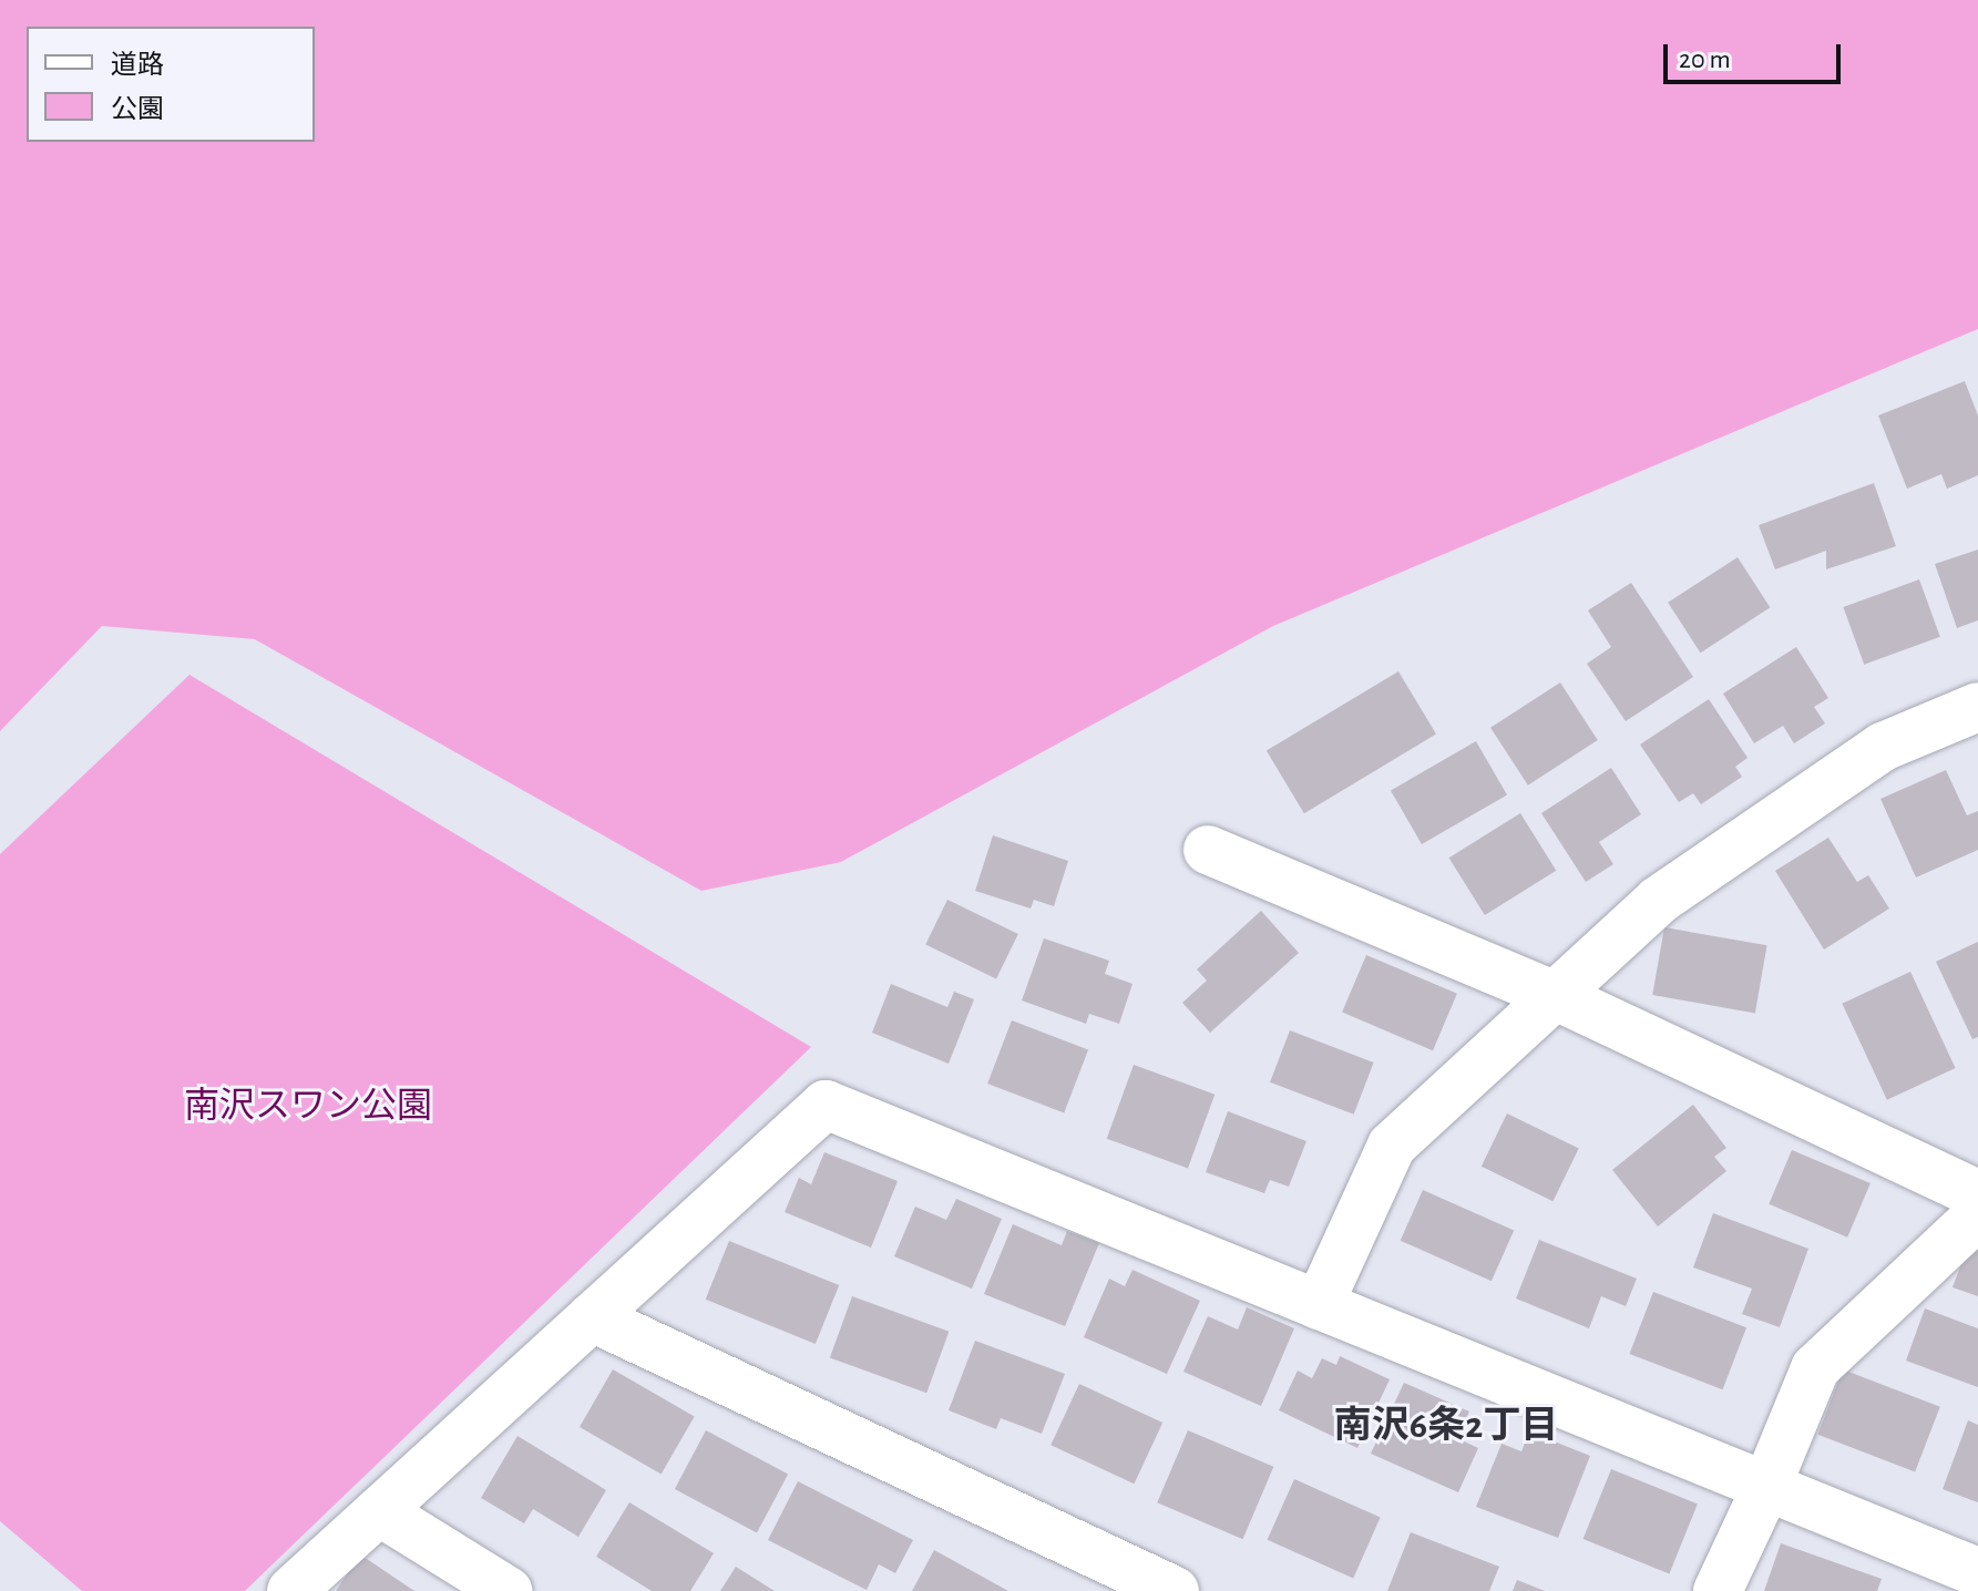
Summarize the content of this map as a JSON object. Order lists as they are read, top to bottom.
{
  "districts": ["南沢6条2丁目"],
  "parks": ["南沢スワン公園"],
  "legend": ["道路", "公園"],
  "scale_bar": "20 m"
}
